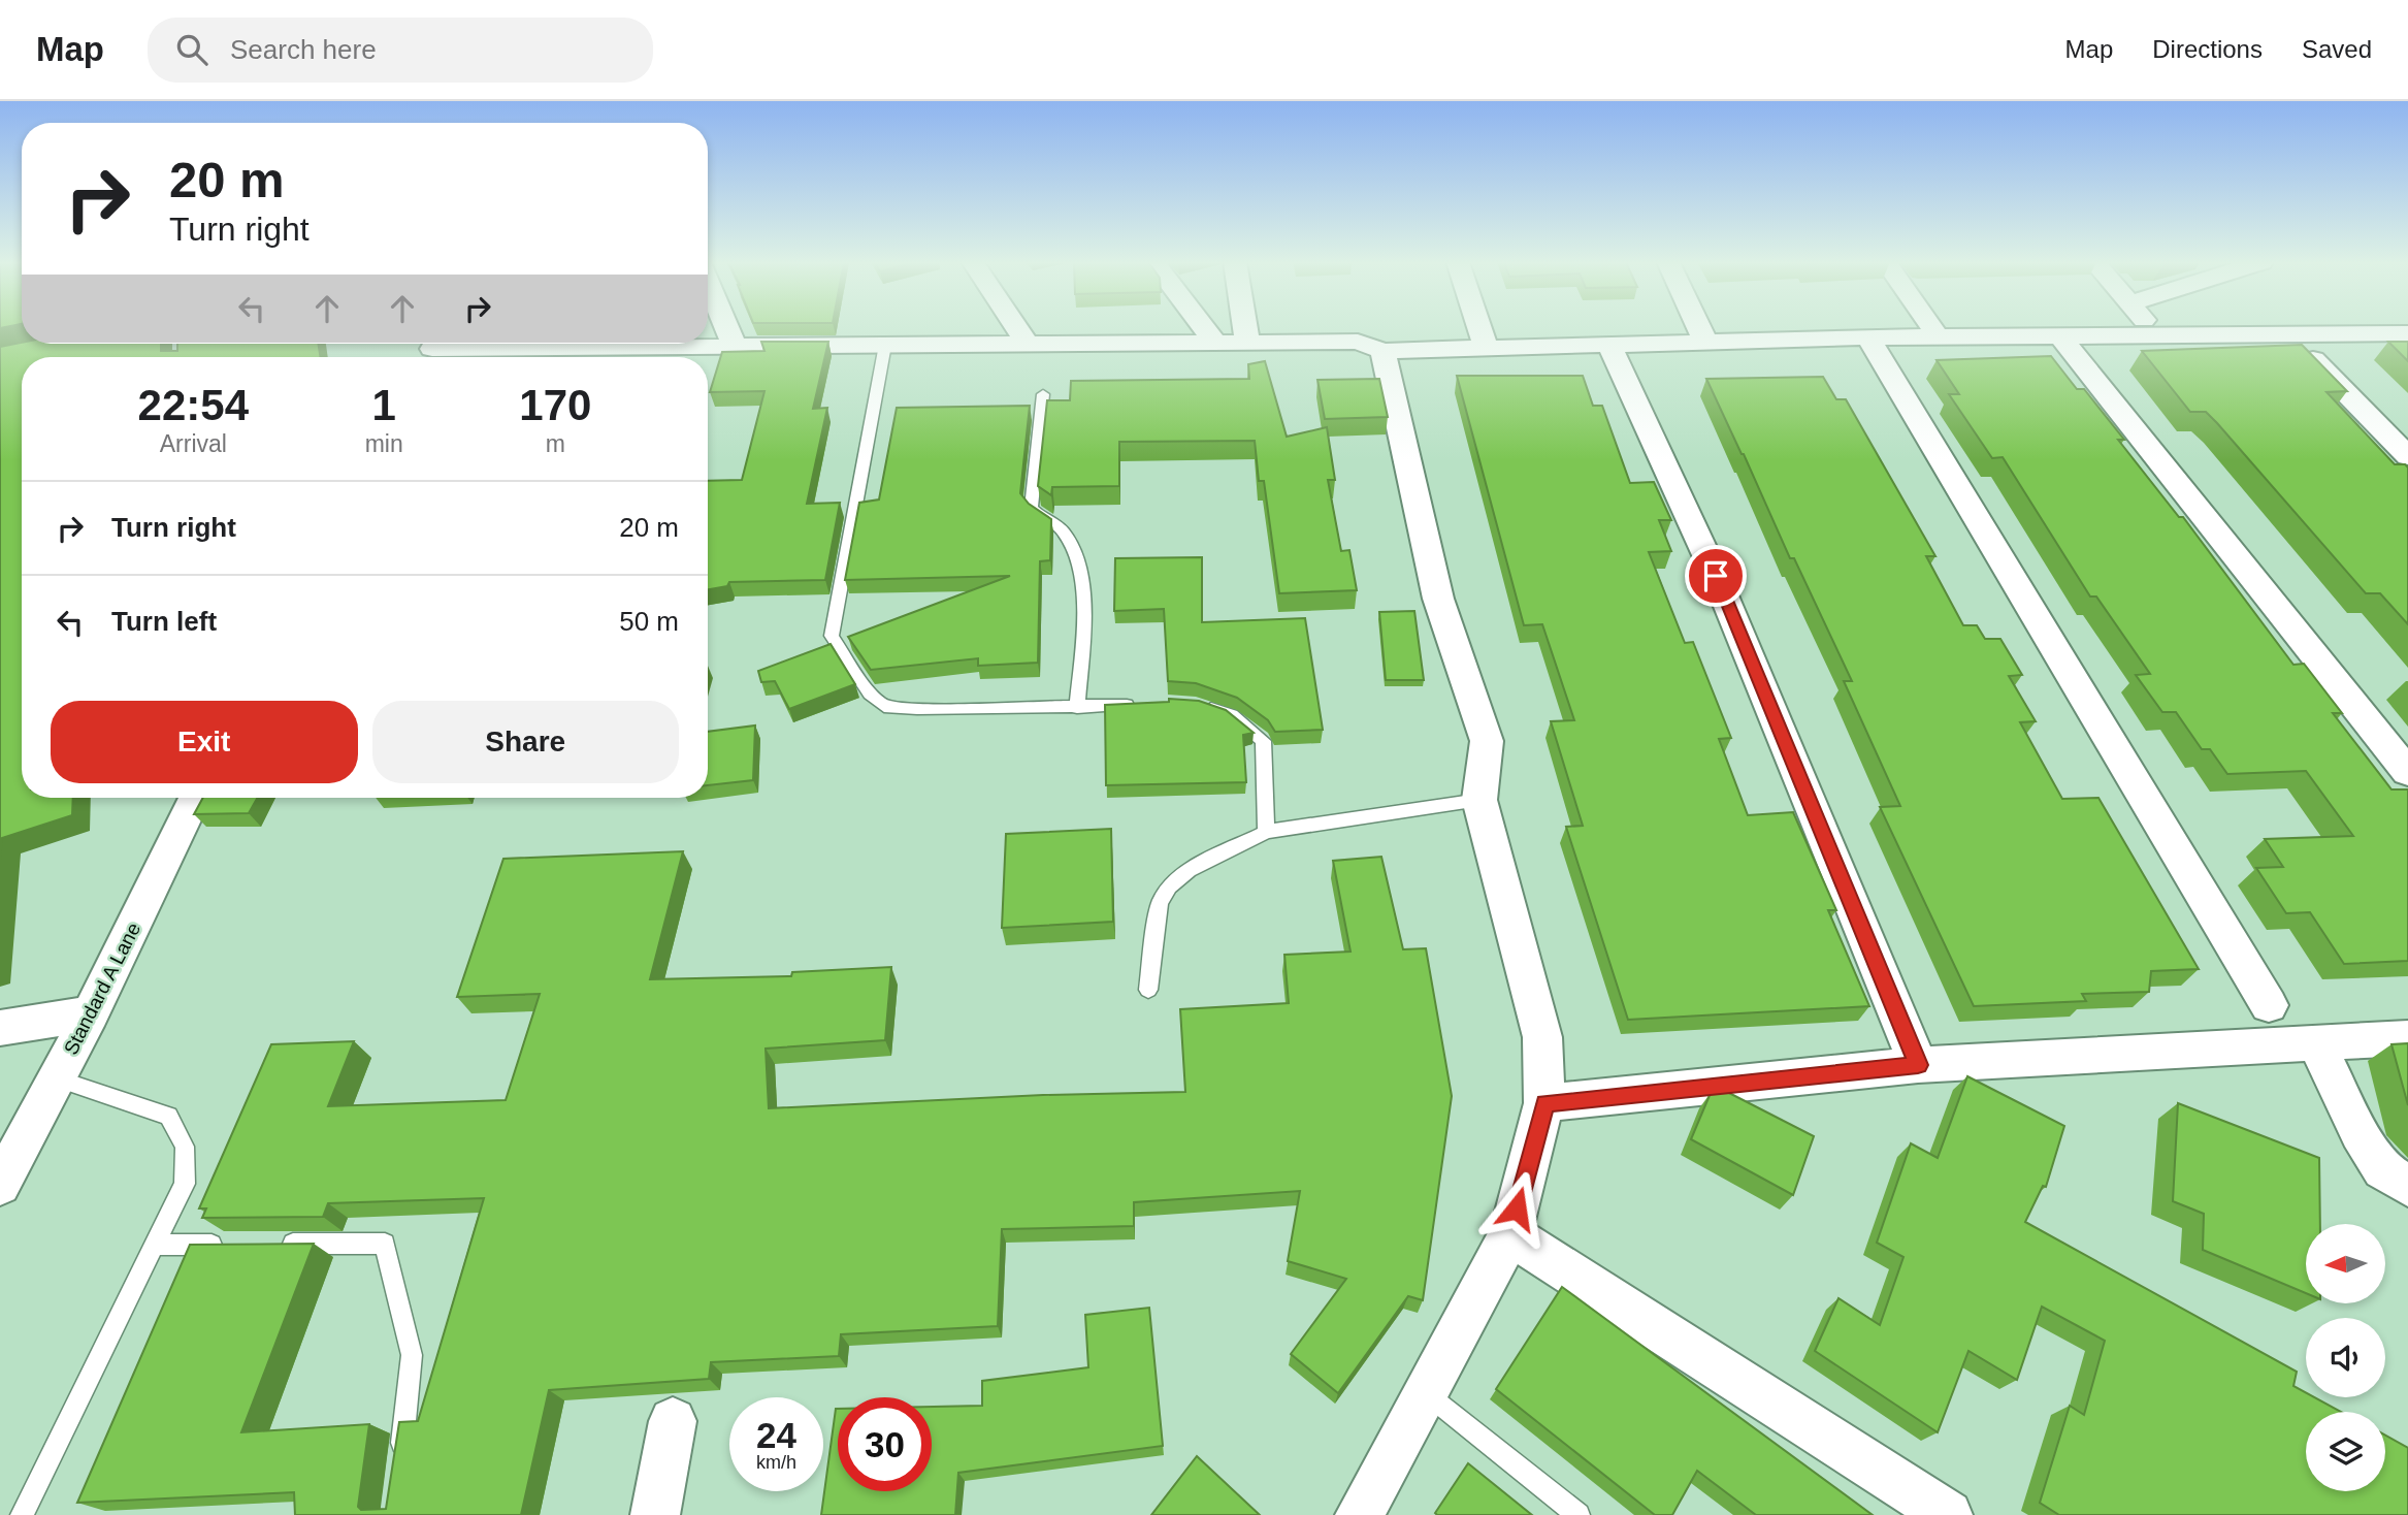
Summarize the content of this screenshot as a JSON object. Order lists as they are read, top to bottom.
{
  "streets": {
    "street": ["Standard A Lane"]
  },
  "north": "left",
  "page": {
    "header": "Map",
    "search": "Search here",
    "nav": ["Map", "Directions", "Saved"],
    "turn": ["20 m", "Turn right"],
    "eta": [
      "22:54",
      "Arrival",
      "1",
      "min",
      "170",
      "m"
    ],
    "list": [
      {
        "name": "Turn right",
        "value": "20 m"
      },
      {
        "name": "Turn left",
        "value": "50 m"
      }
    ],
    "buttons": ["Exit", "Share"],
    "speed": "24 km/h",
    "limit": "30"
  }
}
